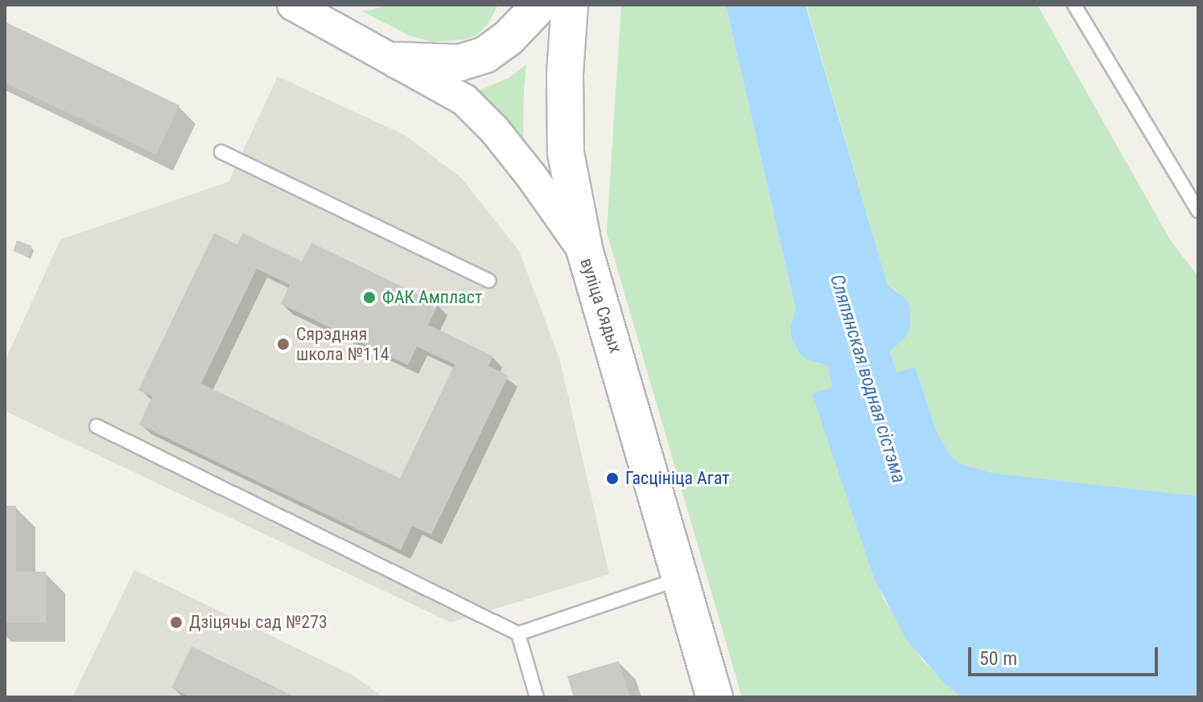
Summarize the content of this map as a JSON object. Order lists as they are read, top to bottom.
{
  "streets": {
    "main road": ["вуліца Сядых"]
  },
  "water": ["Сляпянская водная сістэма"],
  "places": [
    "ФАК Ампласт",
    "Сярэдняя школа №114",
    "Гасцініца Агат",
    "Дзіцячы сад №273"
  ],
  "scale_bar": "50 m"
}
